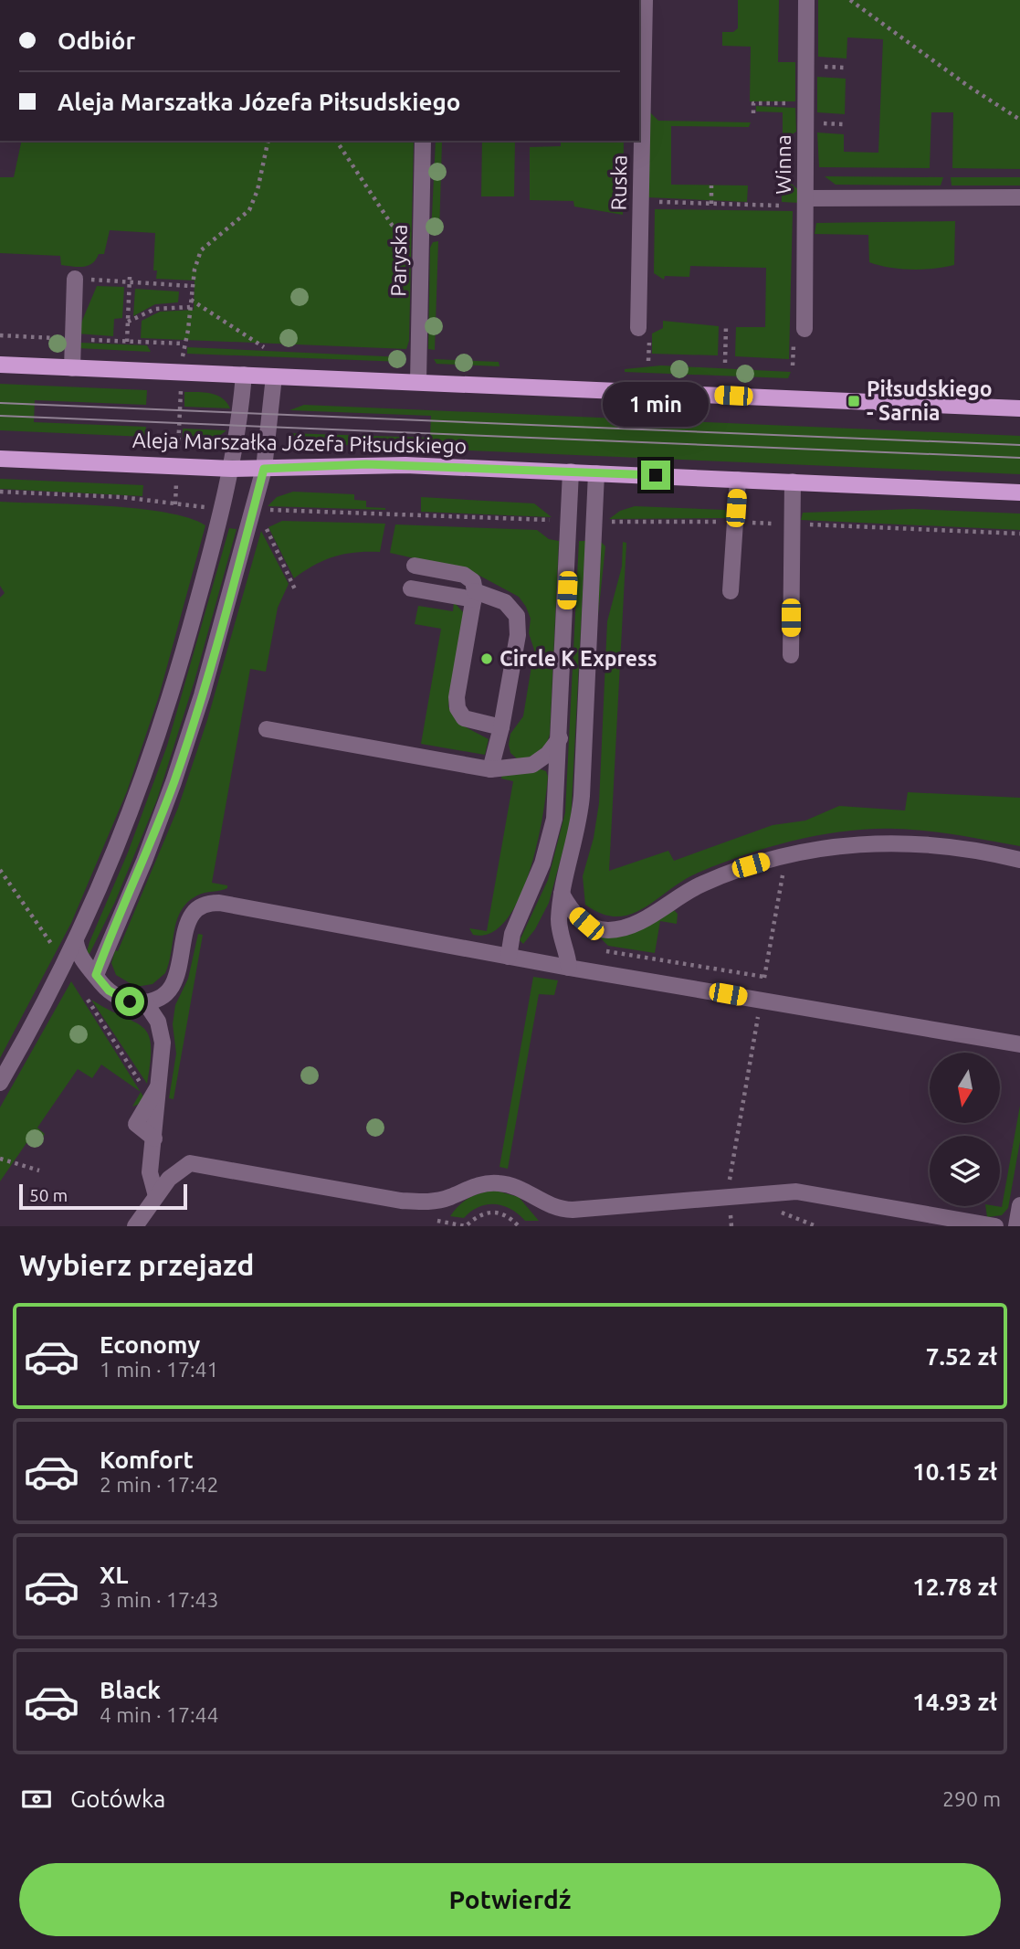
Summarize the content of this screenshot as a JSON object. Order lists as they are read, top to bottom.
{
  "streets": {
    "main road": ["Aleja Marszałka Józefa Piłsudskiego"],
    "street": ["Winna", "Ruska", "Paryska"]
  },
  "places": {
    "transit": ["Piłsudskiego - Sarnia"],
    "other": ["Circle K Express"]
  },
  "scale_bar": "50 m",
  "north": "bottom",
  "page": {
    "banner": ["Odbiór", "Aleja Marszałka Józefa Piłsudskiego"],
    "bubble": "1 min",
    "scale": "50 m",
    "heading": "Wybierz przejazd",
    "list": [
      {
        "name": "Economy",
        "note": "1 min · 17:41",
        "value": "7.52 zł"
      },
      {
        "name": "Komfort",
        "note": "2 min · 17:42",
        "value": "10.15 zł"
      },
      {
        "name": "XL",
        "note": "3 min · 17:43",
        "value": "12.78 zł"
      },
      {
        "name": "Black",
        "note": "4 min · 17:44",
        "value": "14.93 zł"
      }
    ],
    "pay": ["Gotówka", "290 m"],
    "buttons": "Potwierdź"
  }
}
